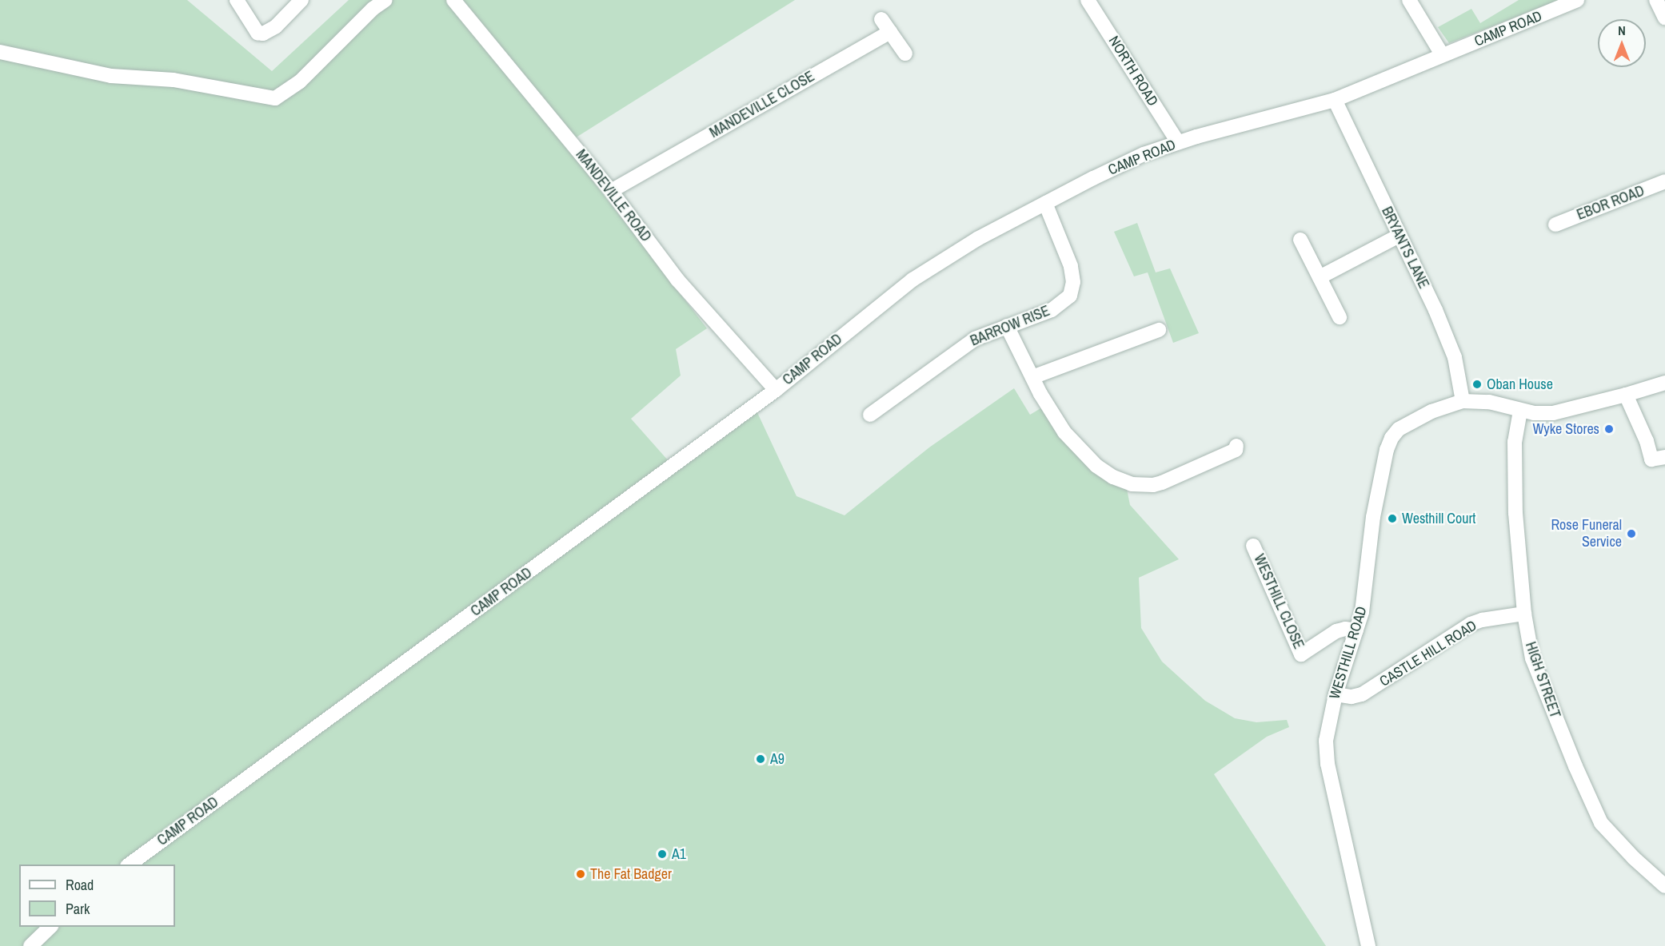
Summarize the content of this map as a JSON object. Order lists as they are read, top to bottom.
{
  "streets": {
    "street": [
      "CAMP ROAD",
      "NORTH ROAD",
      "MANDEVILLE CLOSE",
      "MANDEVILLE ROAD",
      "EBOR ROAD",
      "BRYANTS LANE",
      "BARROW RISE",
      "WESTHILL CLOSE",
      "WESTHILL ROAD",
      "CASTLE HILL ROAD",
      "HIGH STREET"
    ]
  },
  "crossings": [
    ["CAMP ROAD", "NORTH ROAD"],
    ["CAMP ROAD", "MANDEVILLE ROAD"],
    ["CAMP ROAD", "BRYANTS LANE"],
    ["CAMP ROAD", "BARROW RISE"],
    ["MANDEVILLE CLOSE", "MANDEVILLE ROAD"],
    ["BRYANTS LANE", "WESTHILL ROAD"],
    ["WESTHILL CLOSE", "WESTHILL ROAD"],
    ["WESTHILL ROAD", "CASTLE HILL ROAD"],
    ["CASTLE HILL ROAD", "HIGH STREET"]
  ],
  "places": [
    "Oban House",
    "Wyke Stores",
    "Westhill Court",
    "Rose Funeral Service",
    "A9",
    "A1",
    "The Fat Badger"
  ],
  "legend": ["Road", "Park"],
  "north": "top"
}
